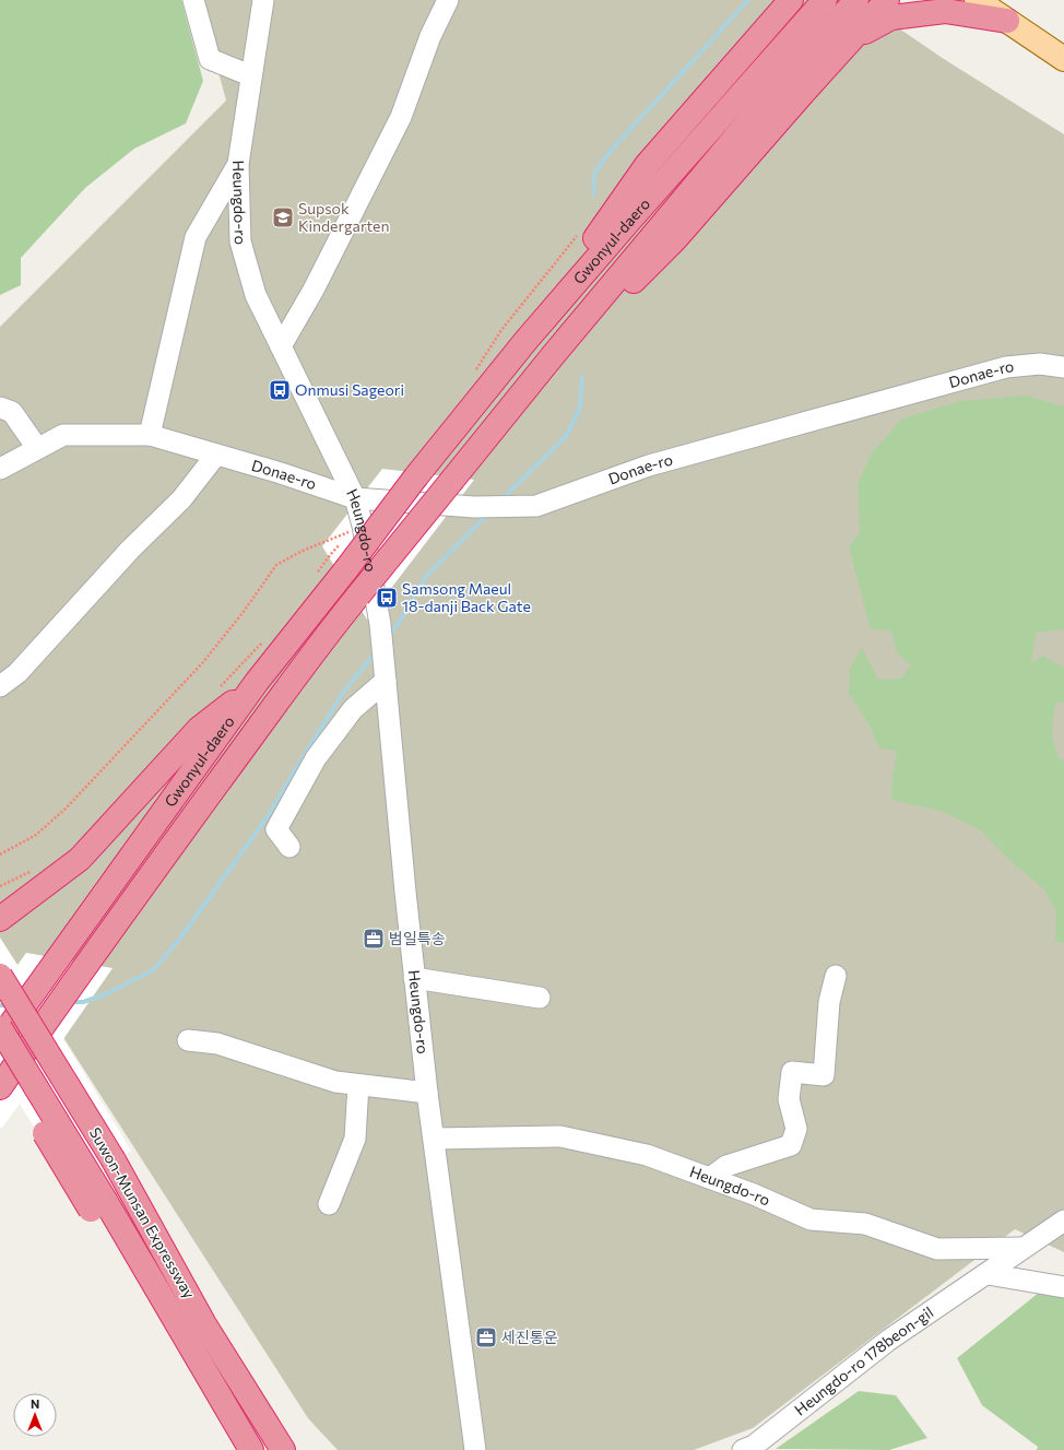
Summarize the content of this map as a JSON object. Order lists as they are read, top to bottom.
{
  "streets": {
    "highway": ["Gwonyul-daero", "Suwon-Munsan Expressway"],
    "street": ["Heungdo-ro", "Donae-ro", "Heungdo-ro 178beon-gil"]
  },
  "crossings": [
    ["Heungdo-ro", "Donae-ro"],
    ["Heungdo-ro", "Heungdo-ro 178beon-gil"]
  ],
  "places": {
    "school or university": ["Supsok Kindergarten"],
    "bus stop": ["Onmusi Sageori", "Samsong Maeul 18-danji Back Gate"],
    "office": ["범일특송", "세진통운"]
  },
  "north": "top"
}
